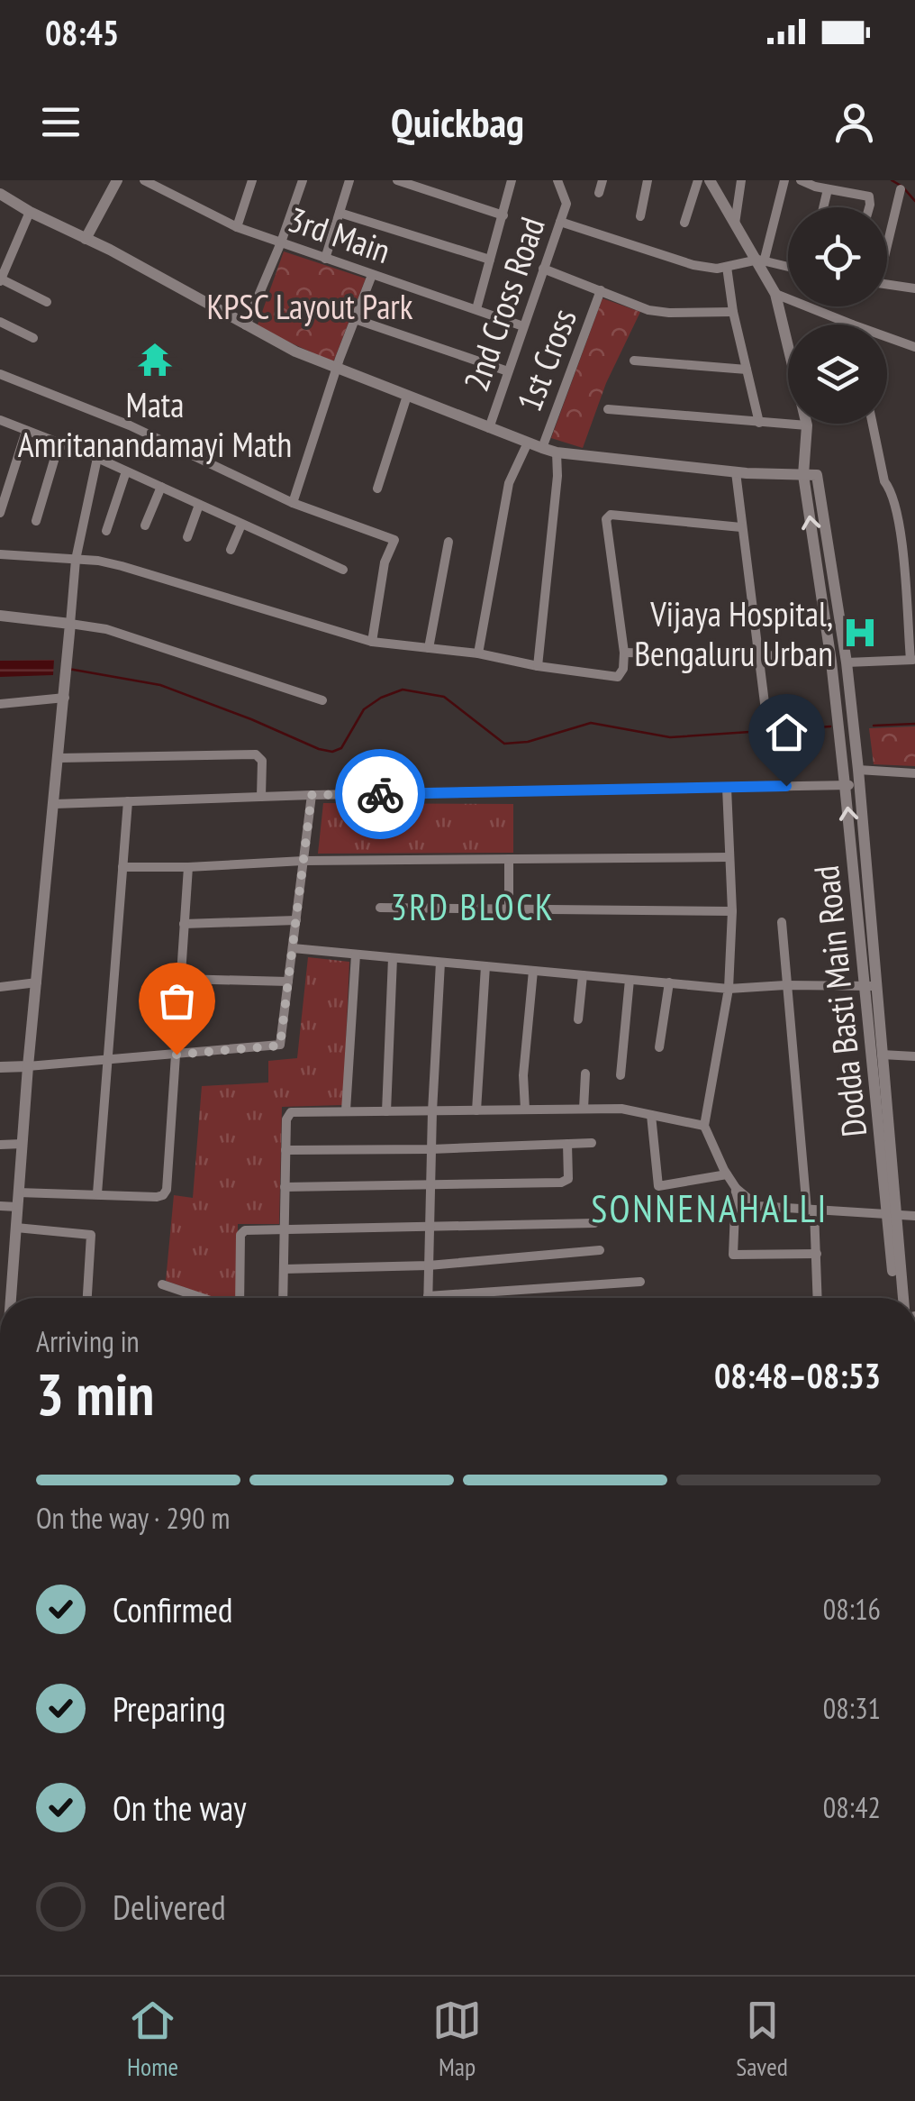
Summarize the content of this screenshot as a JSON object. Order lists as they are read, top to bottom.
{
  "streets": {
    "street": [
      "3rd Main",
      "2nd Cross Road",
      "1st Cross",
      "Dodda Basti Main Road"
    ]
  },
  "crossings": [
    ["3rd Main", "2nd Cross Road"]
  ],
  "districts": ["3RD BLOCK", "SONNENAHALLI"],
  "parks": ["KPSC Layout Park"],
  "places": {
    "temple": ["Mata Amritanandamayi Math"],
    "hospital": ["Vijaya Hospital, Bengaluru Urban"]
  },
  "page": {
    "status": "08:45",
    "header": "Quickbag",
    "heading": ["3 min", "Arriving in", "08:48–08:53"],
    "bar": "On the way · 290 m",
    "list": [
      ["Confirmed", "08:16"],
      ["Preparing", "08:31"],
      ["On the way", "08:42"],
      "Delivered"
    ],
    "tabs": ["Home", "Map", "Saved"]
  }
}
